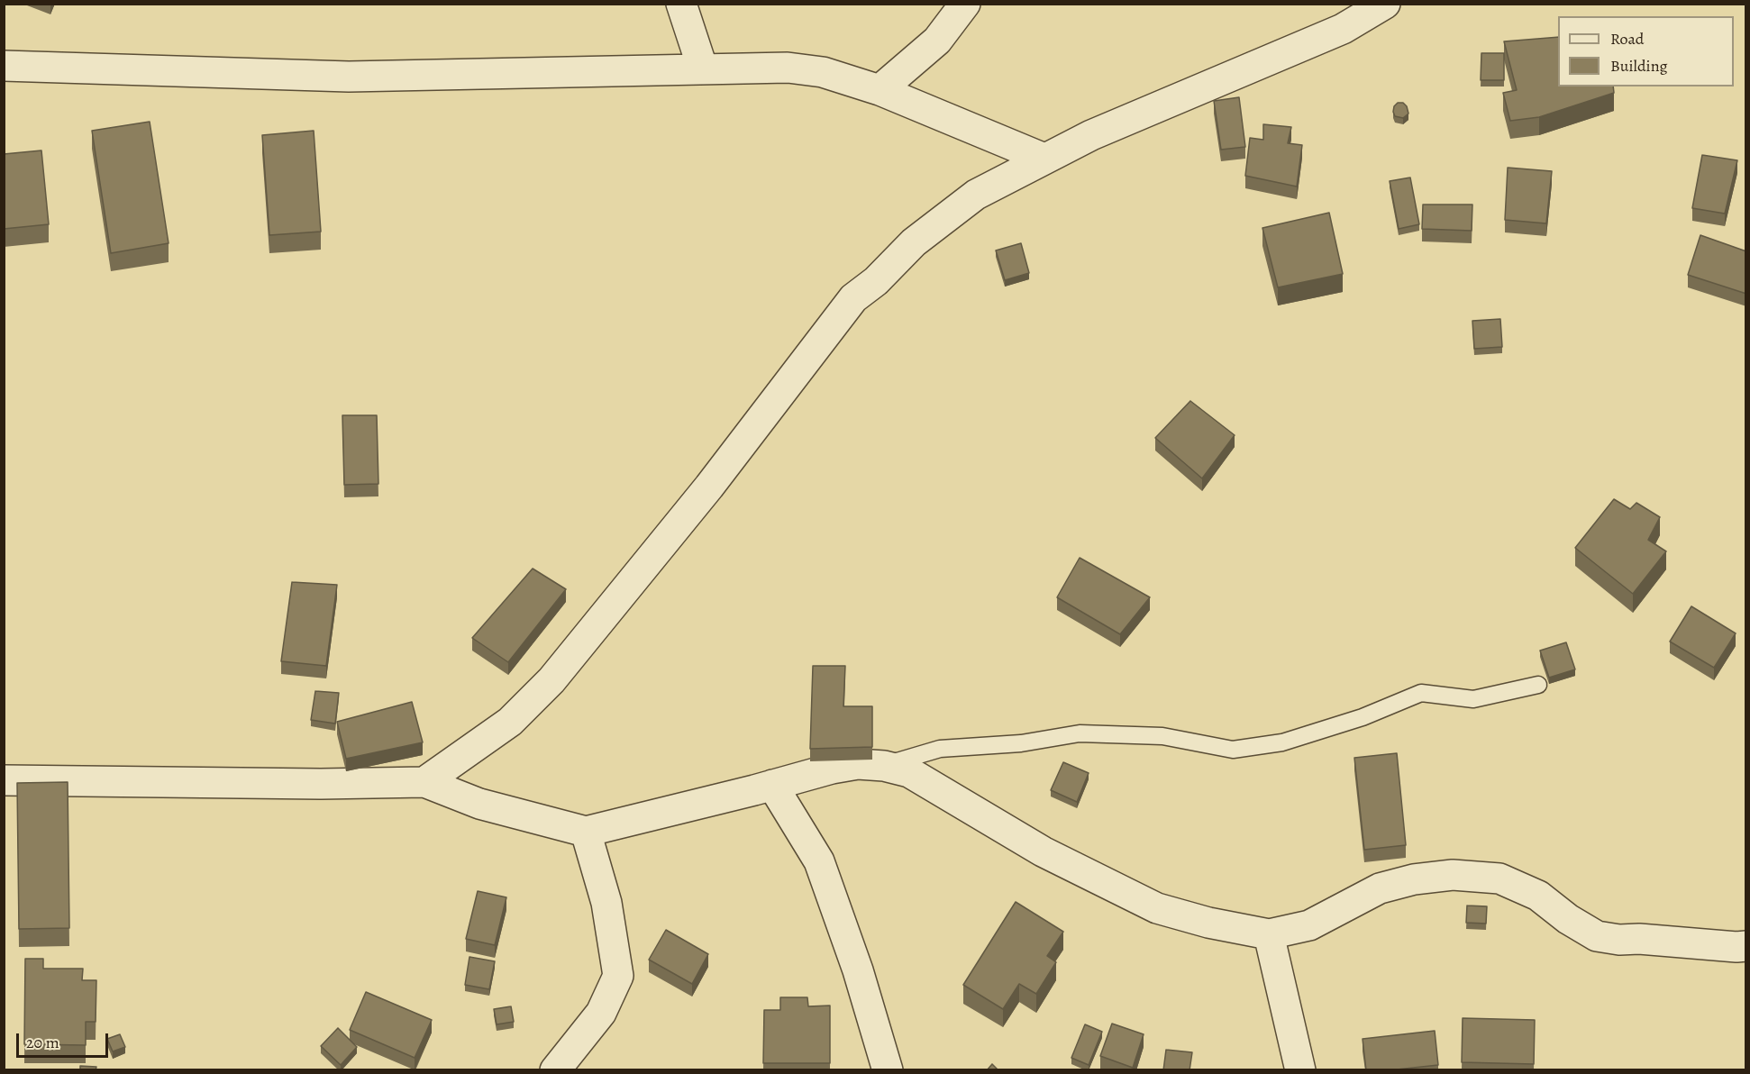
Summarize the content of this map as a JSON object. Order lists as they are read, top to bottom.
{
  "legend": ["Road", "Building"],
  "scale_bar": "20 m"
}
